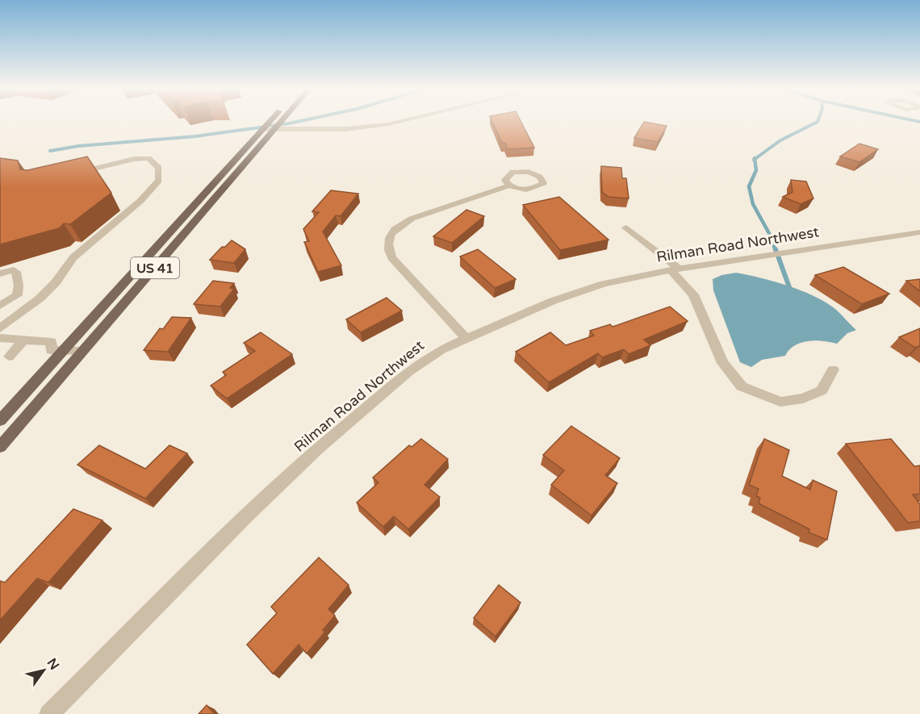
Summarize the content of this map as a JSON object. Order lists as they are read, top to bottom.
{
  "streets": {
    "main road": ["US 41"],
    "street": ["Rilman Road Northwest"]
  },
  "north": "top right"
}
